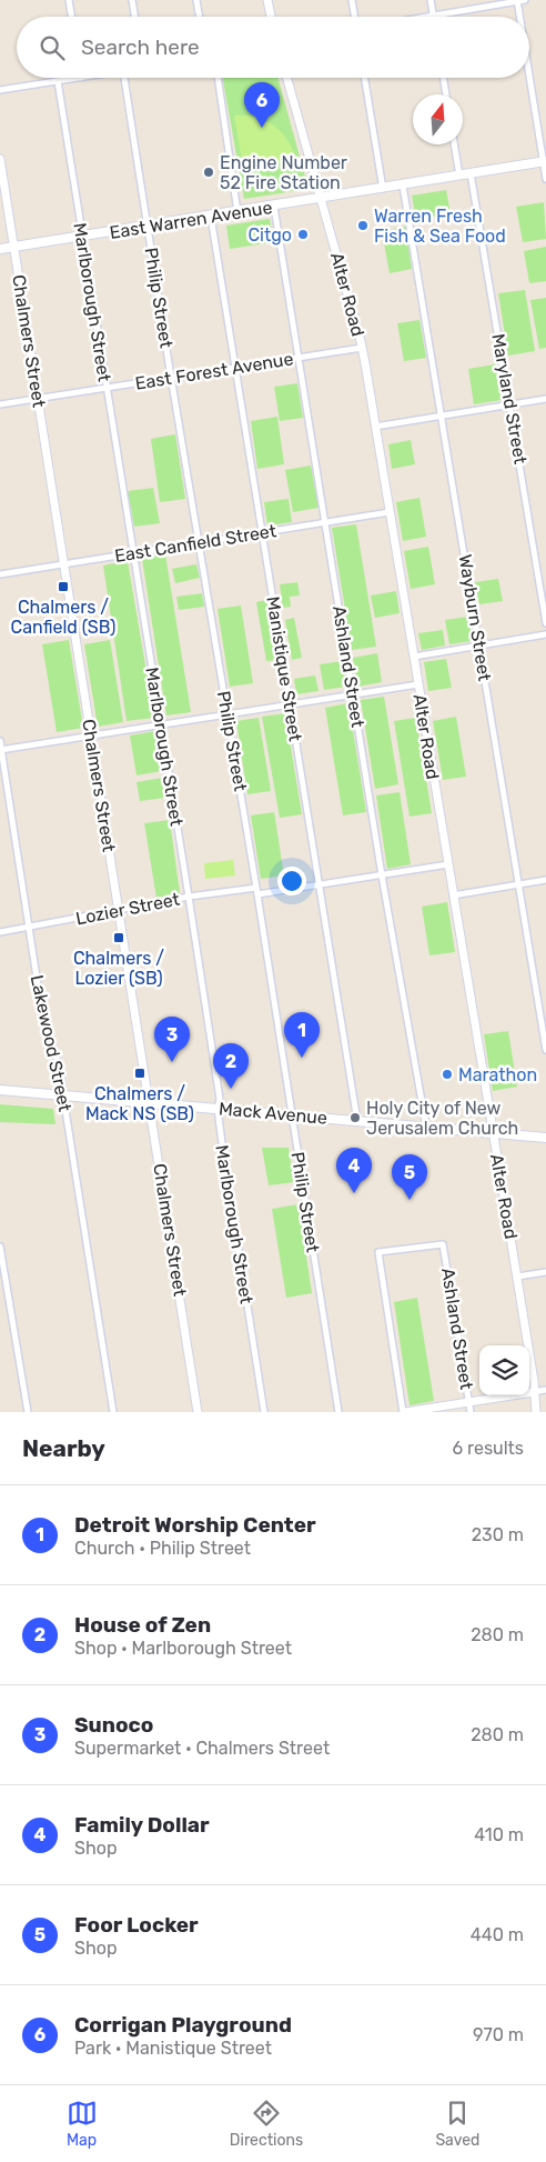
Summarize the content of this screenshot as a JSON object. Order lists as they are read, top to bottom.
{
  "streets": {
    "main road": ["East Warren Avenue", "Mack Avenue"],
    "street": [
      "Alter Road",
      "Philip Street",
      "Marlborough Street",
      "Chalmers Street",
      "East Forest Avenue",
      "Maryland Street",
      "East Canfield Street",
      "Wayburn Street",
      "Ashland Street",
      "Manistique Street",
      "Lozier Street",
      "Lakewood Street"
    ]
  },
  "crossings": [
    ["East Warren Avenue", "Alter Road"],
    ["East Warren Avenue", "Philip Street"],
    ["East Warren Avenue", "Marlborough Street"],
    ["East Warren Avenue", "Chalmers Street"],
    ["East Warren Avenue", "Maryland Street"],
    ["East Warren Avenue", "Wayburn Street"],
    ["East Warren Avenue", "Ashland Street"],
    ["East Warren Avenue", "Manistique Street"],
    ["Alter Road", "East Forest Avenue"],
    ["Alter Road", "East Canfield Street"],
    ["Alter Road", "Lozier Street"],
    ["Alter Road", "Mack Avenue"],
    ["Philip Street", "East Forest Avenue"],
    ["Philip Street", "East Canfield Street"],
    ["Philip Street", "Lozier Street"],
    ["Philip Street", "Mack Avenue"],
    ["Marlborough Street", "East Forest Avenue"],
    ["Marlborough Street", "East Canfield Street"],
    ["Marlborough Street", "Lozier Street"],
    ["Marlborough Street", "Mack Avenue"],
    ["Chalmers Street", "East Forest Avenue"],
    ["Chalmers Street", "East Canfield Street"],
    ["Chalmers Street", "Lozier Street"],
    ["Chalmers Street", "Mack Avenue"],
    ["East Forest Avenue", "Ashland Street"],
    ["East Forest Avenue", "Manistique Street"],
    ["East Canfield Street", "Ashland Street"],
    ["East Canfield Street", "Manistique Street"],
    ["Ashland Street", "Lozier Street"],
    ["Ashland Street", "Mack Avenue"],
    ["Manistique Street", "Lozier Street"],
    ["Manistique Street", "Mack Avenue"],
    ["Lozier Street", "Lakewood Street"],
    ["Lakewood Street", "Mack Avenue"]
  ],
  "places": {
    "other": [
      "Engine Number 52 Fire Station",
      "Warren Fresh Fish & Sea Food",
      "Citgo",
      "Marathon",
      "Holy City of New Jerusalem Church"
    ],
    "transit": ["Chalmers / Canfield (SB)", "Chalmers / Lozier (SB)", "Chalmers / Mack NS (SB)"]
  },
  "north": "top",
  "page": {
    "search": "Search here",
    "pins": [
      "6",
      "1",
      "3",
      "2",
      "4",
      "5"
    ],
    "heading": ["Nearby", "6 results"],
    "list": [
      {
        "mark": "1",
        "name": "Detroit Worship Center",
        "note": "Church · Philip Street",
        "value": "230 m"
      },
      {
        "mark": "2",
        "name": "House of Zen",
        "note": "Shop · Marlborough Street",
        "value": "280 m"
      },
      {
        "mark": "3",
        "name": "Sunoco",
        "note": "Supermarket · Chalmers Street",
        "value": "280 m"
      },
      {
        "mark": "4",
        "name": "Family Dollar",
        "note": "Shop",
        "value": "410 m"
      },
      {
        "mark": "5",
        "name": "Foor Locker",
        "note": "Shop",
        "value": "440 m"
      },
      {
        "mark": "6",
        "name": "Corrigan Playground",
        "note": "Park · Manistique Street",
        "value": "970 m"
      }
    ],
    "nav": ["Map", "Directions", "Saved"]
  }
}
